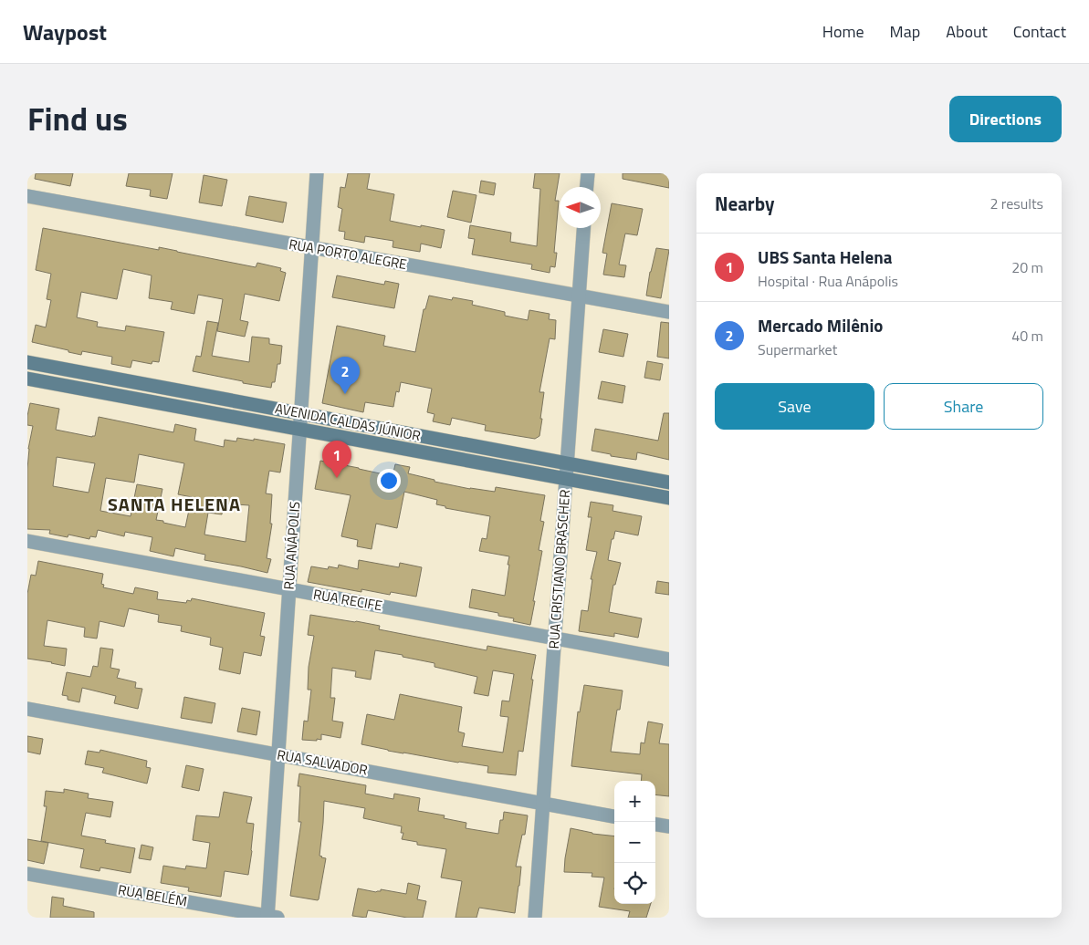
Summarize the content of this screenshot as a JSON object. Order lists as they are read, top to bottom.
{
  "streets": {
    "main road": ["AVENIDA CALDAS JÚNIOR"],
    "street": [
      "RUA PORTO ALEGRE",
      "RUA ANÁPOLIS",
      "RUA CRISTIANO BRASCHER",
      "RUA RECIFE",
      "RUA SALVADOR",
      "RUA BELÉM"
    ]
  },
  "crossings": [
    ["RUA PORTO ALEGRE", "RUA ANÁPOLIS"],
    ["RUA PORTO ALEGRE", "RUA CRISTIANO BRASCHER"],
    ["AVENIDA CALDAS JÚNIOR", "RUA ANÁPOLIS"],
    ["AVENIDA CALDAS JÚNIOR", "RUA CRISTIANO BRASCHER"],
    ["RUA ANÁPOLIS", "RUA RECIFE"],
    ["RUA ANÁPOLIS", "RUA SALVADOR"],
    ["RUA ANÁPOLIS", "RUA BELÉM"],
    ["RUA CRISTIANO BRASCHER", "RUA RECIFE"],
    ["RUA CRISTIANO BRASCHER", "RUA SALVADOR"]
  ],
  "districts": ["SANTA HELENA"],
  "north": "left",
  "page": {
    "header": "Waypost",
    "nav": [
      "Home",
      "Map",
      "About",
      "Contact"
    ],
    "title": "Find us",
    "buttons": [
      "Directions",
      ["Save", "Share"]
    ],
    "heading": ["Nearby", "2 results"],
    "list": [
      {
        "mark": "1",
        "name": "UBS Santa Helena",
        "note": "Hospital · Rua Anápolis",
        "value": "20 m"
      },
      {
        "mark": "2",
        "name": "Mercado Milênio",
        "note": "Supermarket",
        "value": "40 m"
      }
    ],
    "pins": ["2", "1"],
    "map_buttons": ["+", "−"]
  }
}
